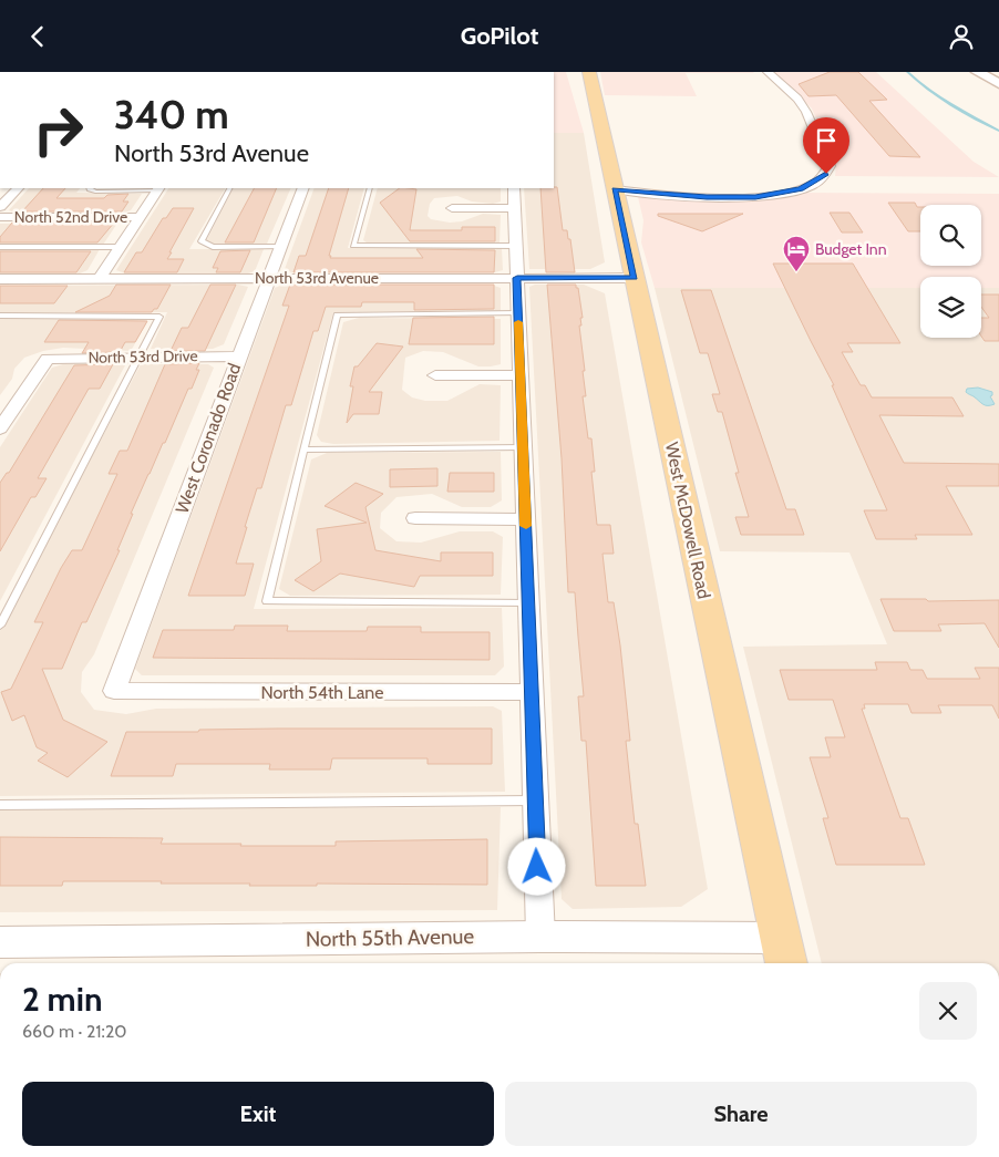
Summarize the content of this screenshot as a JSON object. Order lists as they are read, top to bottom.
{
  "streets": {
    "main road": ["West McDowell Road"],
    "street": [
      "North 52nd Drive",
      "North 53rd Avenue",
      "North 53rd Drive",
      "West Coronado Road",
      "North 54th Lane",
      "North 55th Avenue"
    ]
  },
  "crossings": [
    ["North 53rd Avenue", "West Coronado Road"],
    ["North 53rd Avenue", "West McDowell Road"],
    ["North 53rd Drive", "West Coronado Road"],
    ["West Coronado Road", "North 54th Lane"],
    ["West McDowell Road", "North 55th Avenue"]
  ],
  "places": {
    "hotel": ["Budget Inn"]
  },
  "page": {
    "header": "GoPilot",
    "turn": ["340 m", "North 53rd Avenue"],
    "heading": ["2 min", "660 m · 21:20"],
    "buttons": ["Exit", "Share"]
  }
}
